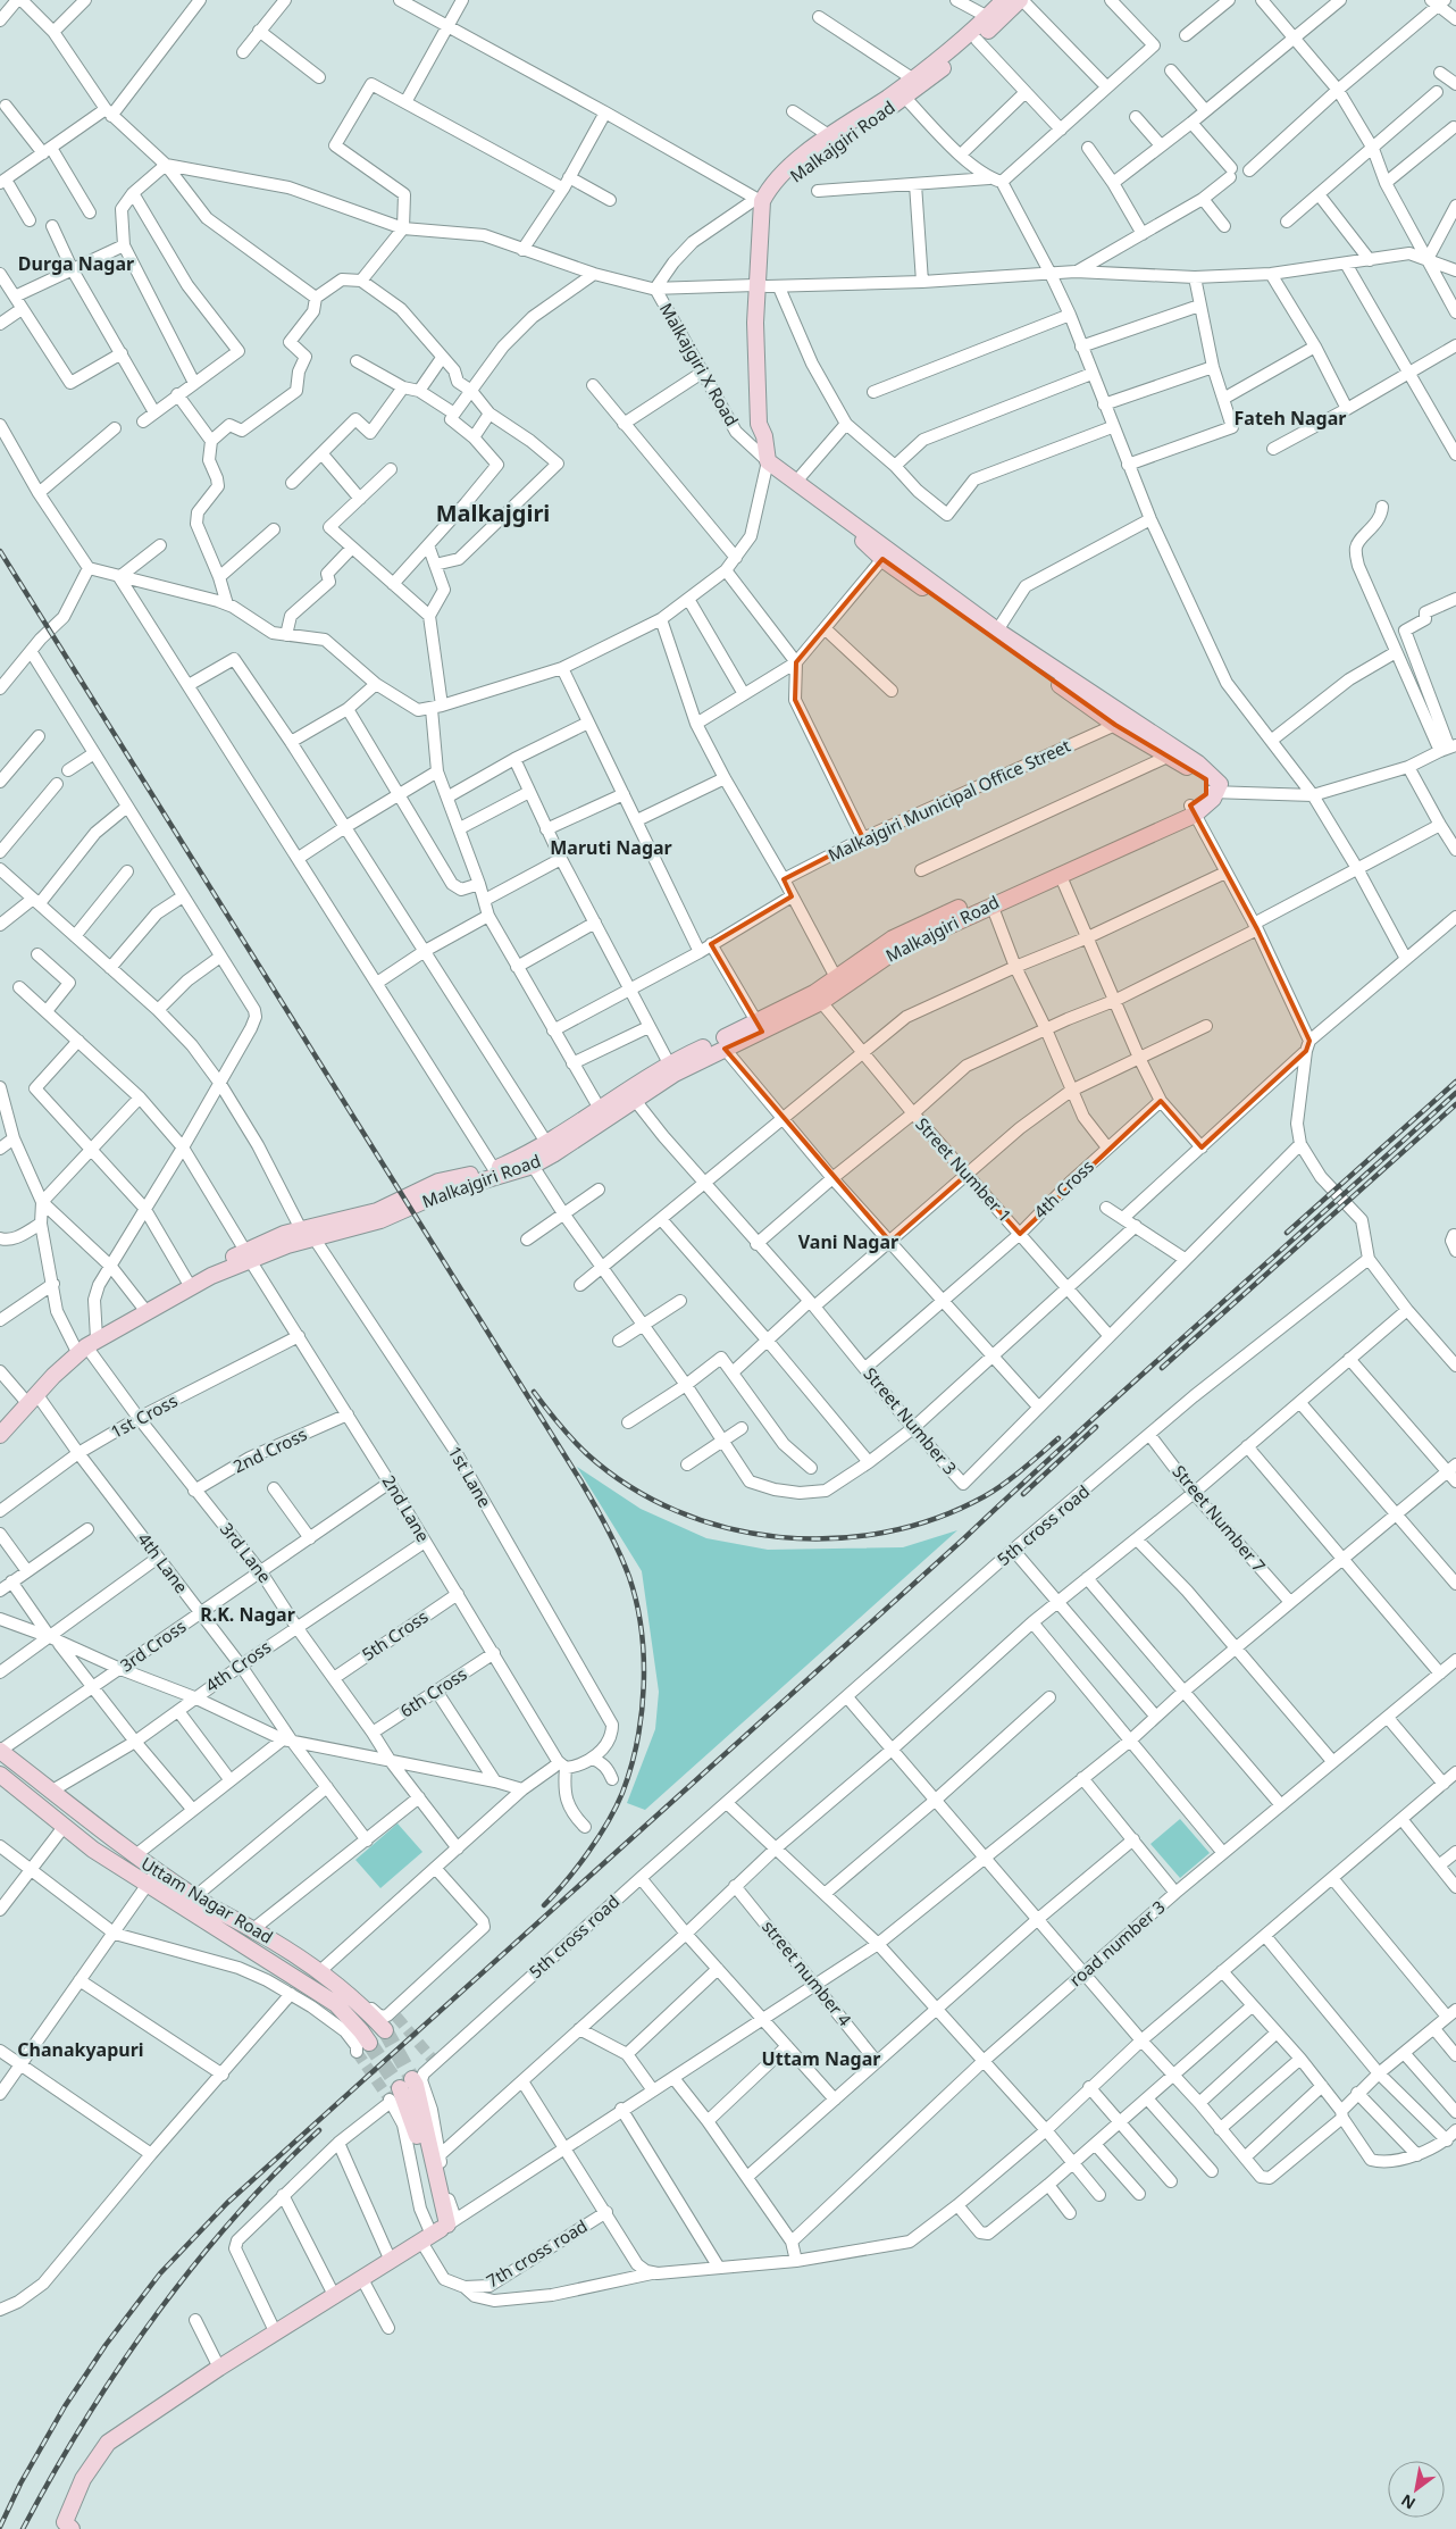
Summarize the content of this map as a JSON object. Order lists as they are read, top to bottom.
{
  "streets": {
    "main road": ["Malkajgiri Road", "Uttam Nagar Road"],
    "street": [
      "Malkajgiri X Road",
      "Malkajgiri Municipal Office Street",
      "Street Number 1",
      "4th Cross",
      "1st Cross",
      "Street Number 3",
      "2nd Cross",
      "1st Lane",
      "2nd Lane",
      "Street Number 7",
      "5th cross road",
      "3rd Lane",
      "4th Lane",
      "5th Cross",
      "3rd Cross",
      "6th Cross",
      "road number 3",
      "street number 4",
      "7th cross road"
    ]
  },
  "crossings": [
    ["Malkajgiri Road", "Malkajgiri X Road"],
    ["Malkajgiri Road", "Street Number 1"],
    ["Malkajgiri Road", "Street Number 3"],
    ["Malkajgiri Road", "1st Lane"],
    ["Malkajgiri Road", "2nd Lane"],
    ["Malkajgiri Road", "3rd Lane"],
    ["Malkajgiri Road", "4th Lane"],
    ["Street Number 1", "4th Cross"],
    ["Street Number 1", "Street Number 3"],
    ["4th Cross", "Street Number 3"],
    ["4th Cross", "2nd Lane"],
    ["4th Cross", "3rd Lane"],
    ["4th Cross", "4th Lane"],
    ["4th Cross", "Uttam Nagar Road"],
    ["1st Cross", "2nd Lane"],
    ["1st Cross", "3rd Lane"],
    ["1st Cross", "4th Lane"],
    ["2nd Cross", "2nd Lane"],
    ["2nd Cross", "3rd Lane"],
    ["2nd Lane", "5th Cross"],
    ["2nd Lane", "3rd Cross"],
    ["2nd Lane", "6th Cross"],
    ["Street Number 7", "5th cross road"],
    ["3rd Lane", "5th Cross"],
    ["3rd Lane", "3rd Cross"],
    ["3rd Lane", "6th Cross"],
    ["4th Lane", "3rd Cross"],
    ["3rd Cross", "Uttam Nagar Road"]
  ],
  "districts": [
    "Durga Nagar",
    "Fateh Nagar",
    "Malkajgiri",
    "Maruti Nagar",
    "Vani Nagar",
    "R.K. Nagar",
    "Chanakyapuri",
    "Uttam Nagar"
  ],
  "north": "bottom left"
}
